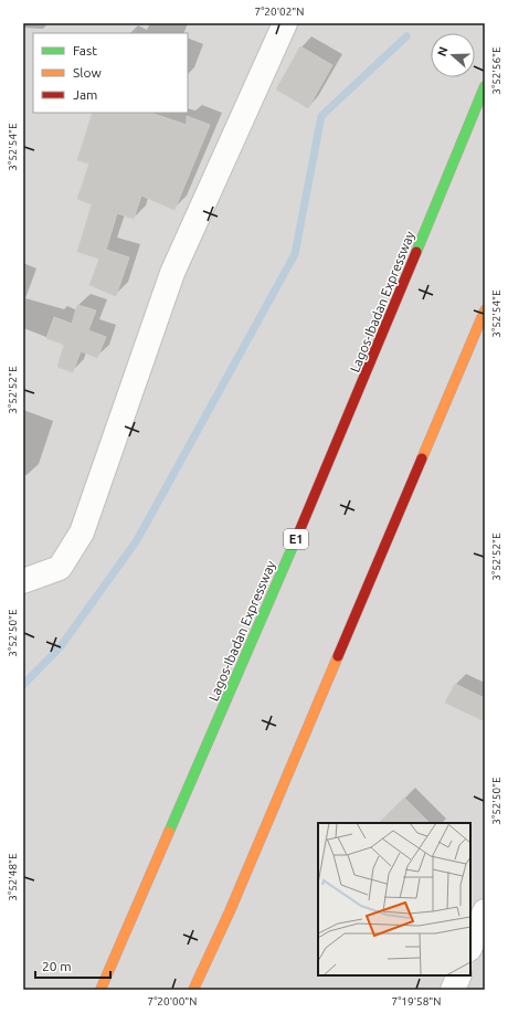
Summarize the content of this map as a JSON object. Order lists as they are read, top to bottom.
{
  "streets": {
    "highway": ["Lagos-Ibadan Expressway", "E1"]
  },
  "legend": ["Fast", "Slow", "Jam"],
  "scale_bar": "20 m",
  "north": "left",
  "coordinates": [
    "7°20'02\"N",
    "3°52'56\"E",
    "3°52'54\"E",
    "3°52'52\"E",
    "3°52'50\"E",
    "3°52'48\"E",
    "7°20'00\"N",
    "7°19'58\"N"
  ]
}
